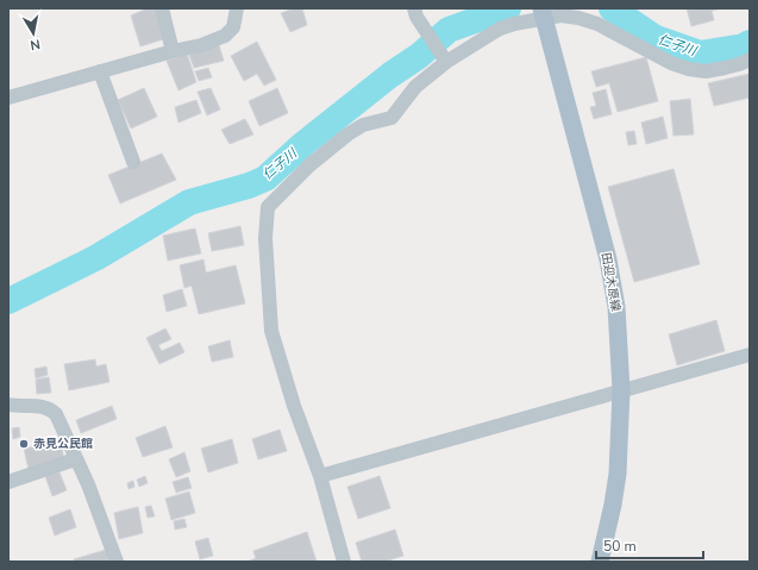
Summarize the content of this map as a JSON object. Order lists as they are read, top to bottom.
{
  "streets": {
    "main road": ["田迎木原線"]
  },
  "water": ["仁子川"],
  "places": ["赤見公民館"],
  "scale_bar": "50 m",
  "north": "bottom"
}
